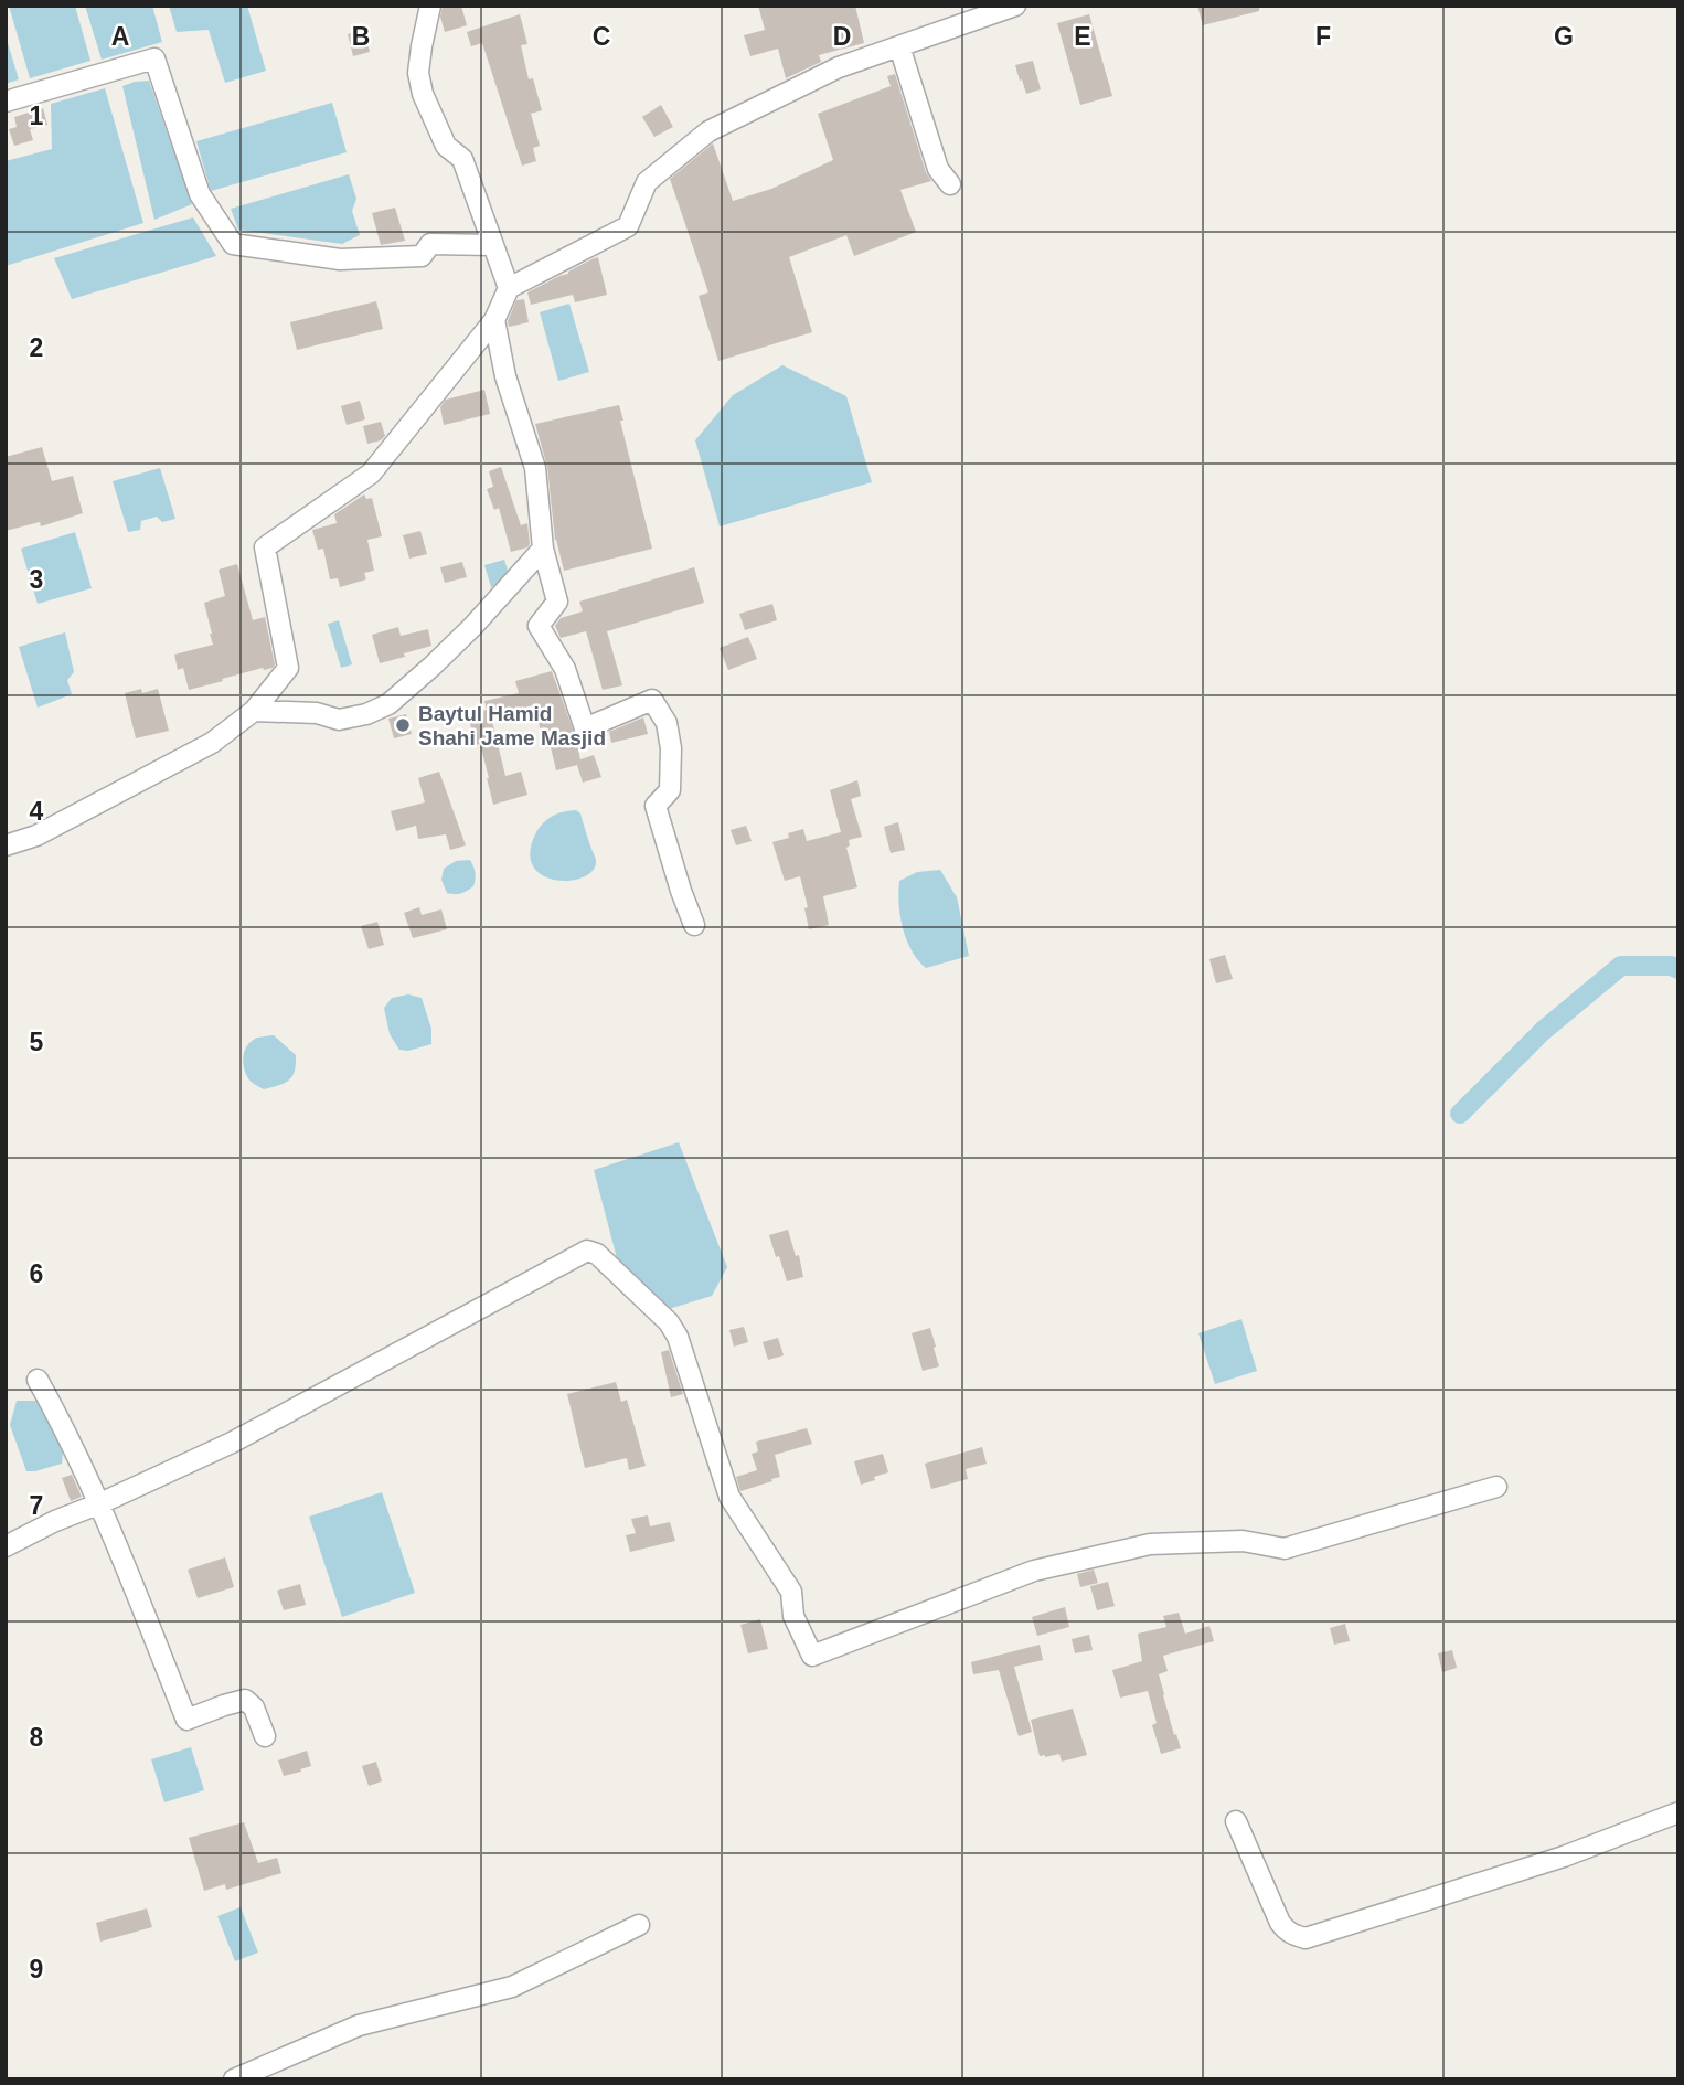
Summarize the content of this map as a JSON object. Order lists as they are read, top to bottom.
{
  "places": ["Baytul Hamid Shahi Jame Masjid"],
  "grid": {
    "columns": [
      "A",
      "B",
      "C",
      "D",
      "E",
      "F",
      "G"
    ],
    "rows": [
      "1",
      "2",
      "3",
      "4",
      "5",
      "6",
      "7",
      "8",
      "9"
    ]
  }
}
